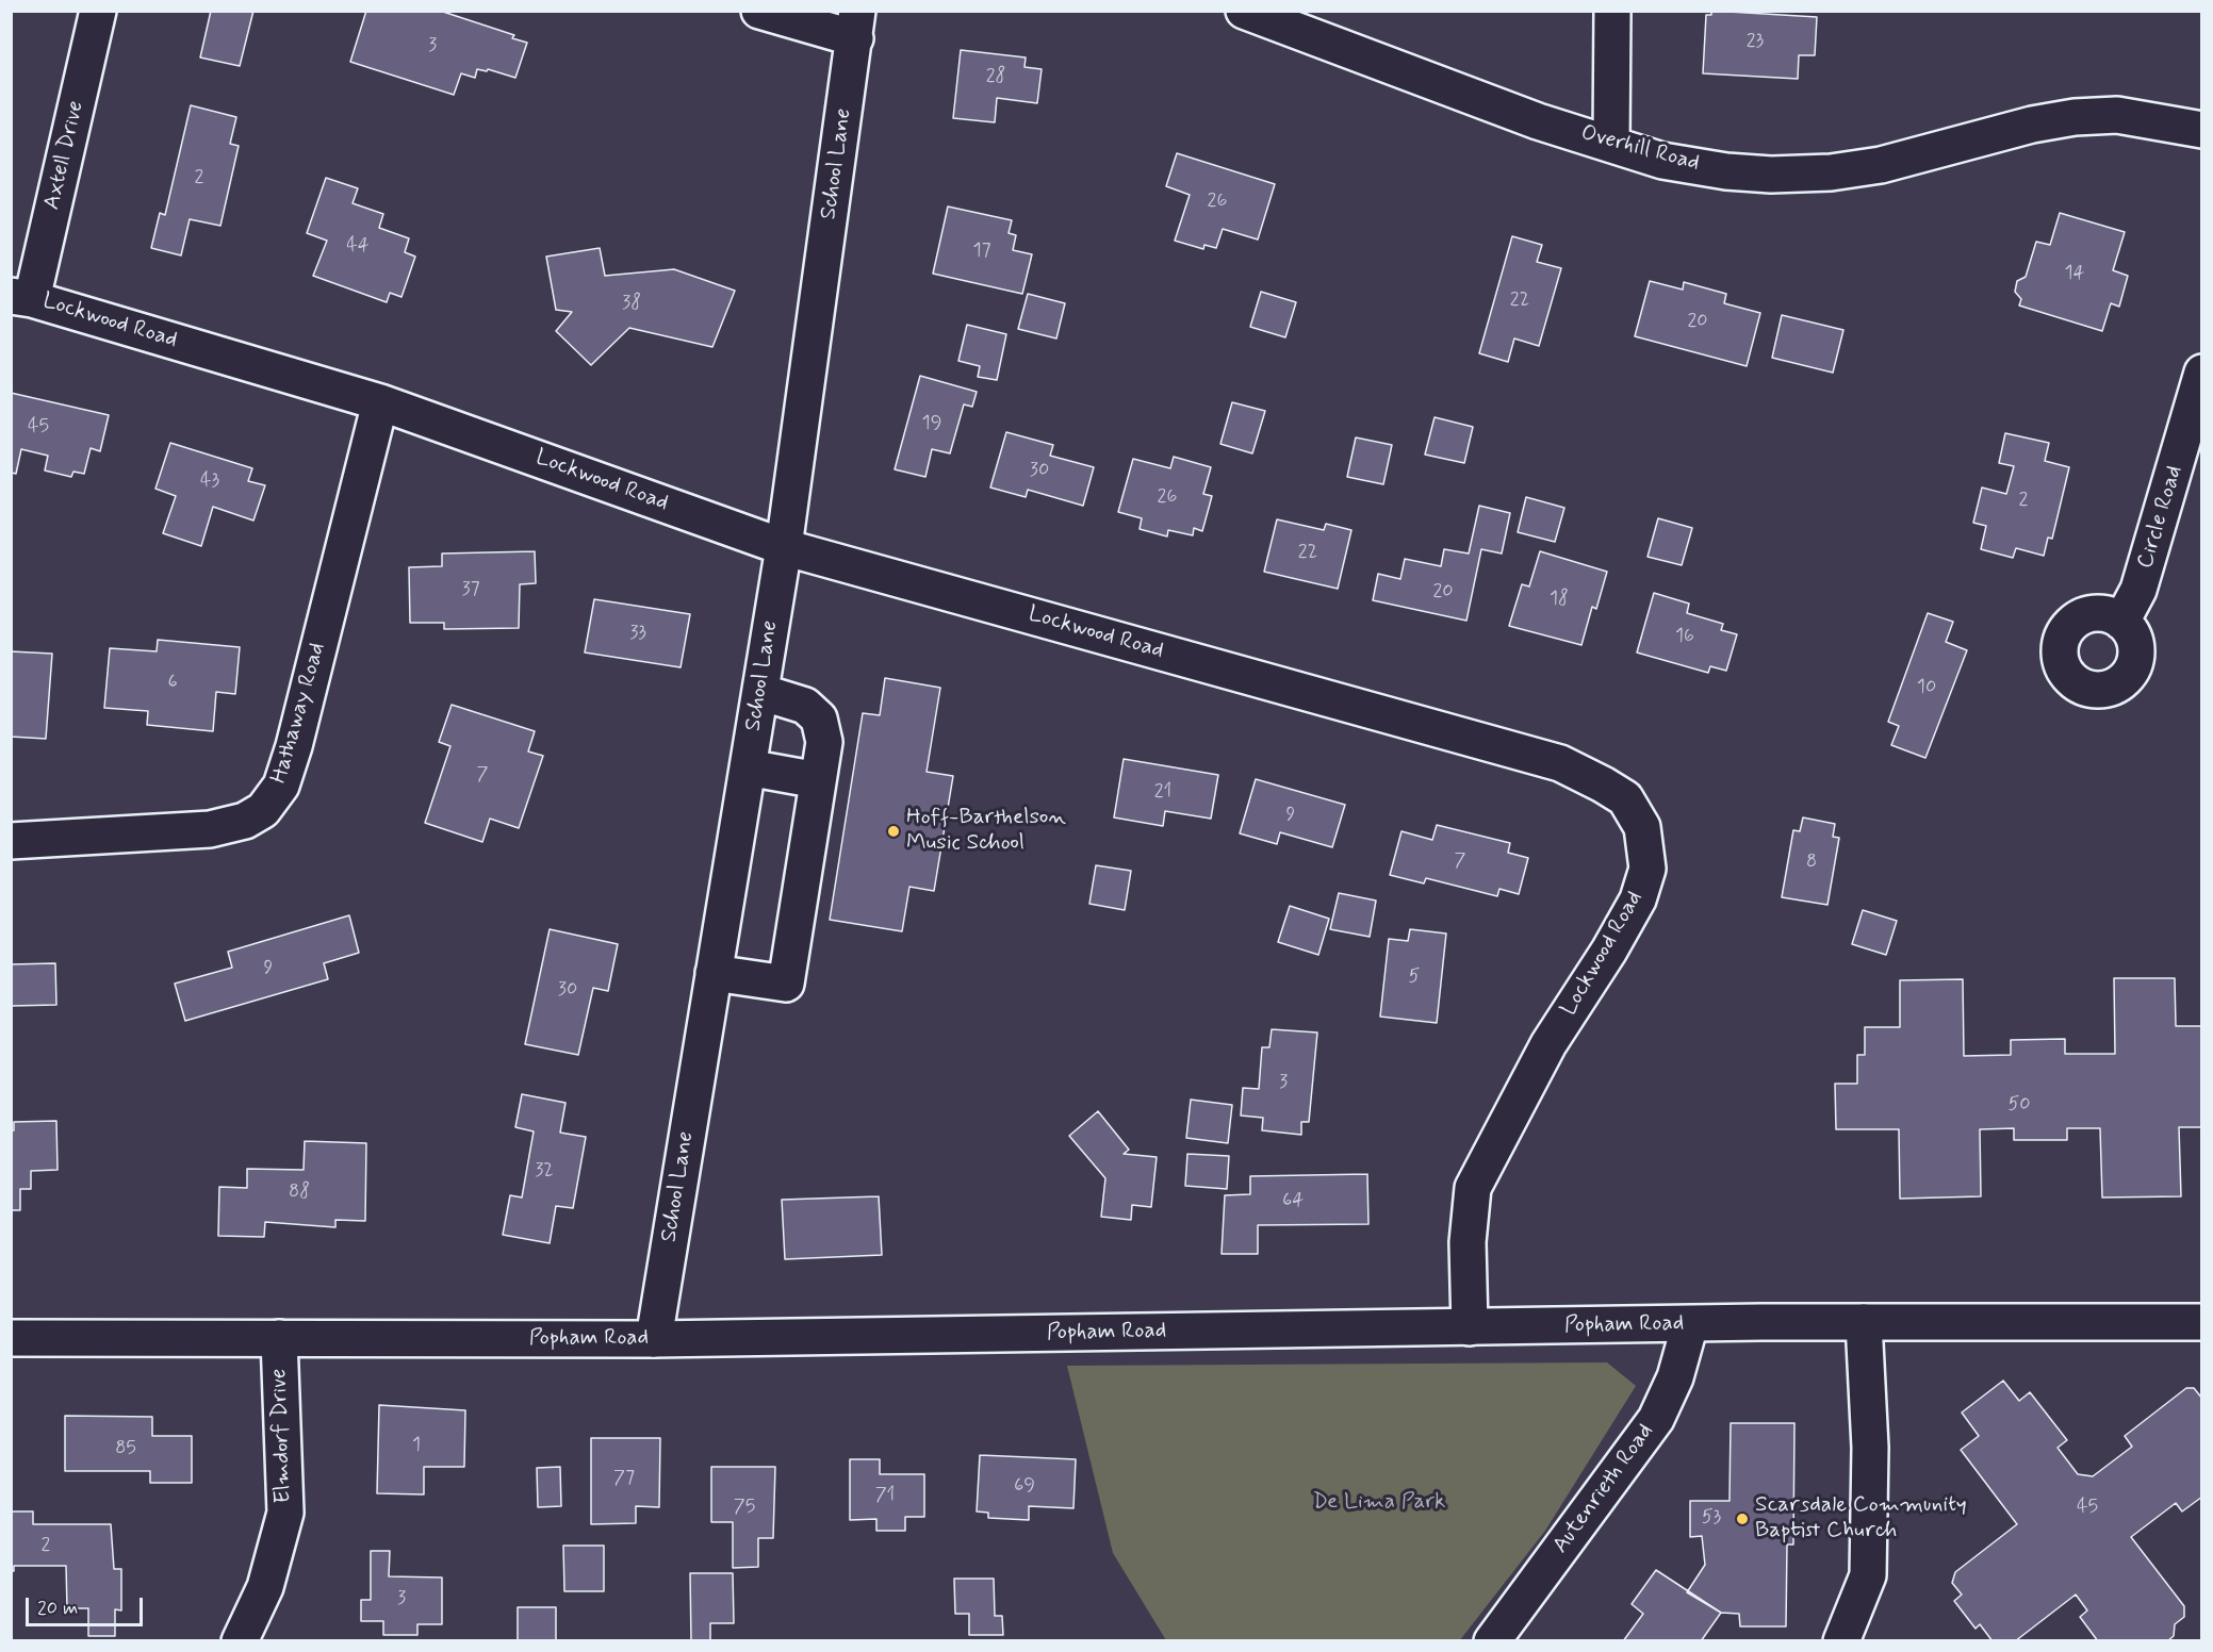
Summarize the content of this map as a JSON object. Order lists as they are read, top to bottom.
{
  "streets": {
    "street": [
      "Overhill Road",
      "Axtell Drive",
      "School Lane",
      "Lockwood Road",
      "Circle Road",
      "Hathaway Road",
      "Popham Road",
      "Elmdorf Drive",
      "Autenrieth Road"
    ]
  },
  "crossings": [
    ["Axtell Drive", "Lockwood Road"],
    ["School Lane", "Lockwood Road"],
    ["School Lane", "Popham Road"],
    ["Lockwood Road", "Hathaway Road"],
    ["Lockwood Road", "Popham Road"],
    ["Popham Road", "Elmdorf Drive"],
    ["Popham Road", "Autenrieth Road"]
  ],
  "parks": ["De Lima Park"],
  "places": ["Hoff-Barthelson Music School", "Scarsdale Community Baptist Church"],
  "house_numbers": [
    "23",
    "3",
    "28",
    "2",
    "26",
    "44",
    "17",
    "14",
    "22",
    "38",
    "20",
    "19",
    "45",
    "30",
    "43",
    "26",
    "2",
    "22",
    "37",
    "20",
    "18",
    "33",
    "16",
    "6",
    "10",
    "7",
    "21",
    "9",
    "7",
    "8",
    "9",
    "5",
    "30",
    "3",
    "50",
    "32",
    "88",
    "64",
    "1",
    "85",
    "77",
    "69",
    "71",
    "75",
    "45",
    "53",
    "2",
    "3"
  ],
  "scale_bar": "20 m"
}
